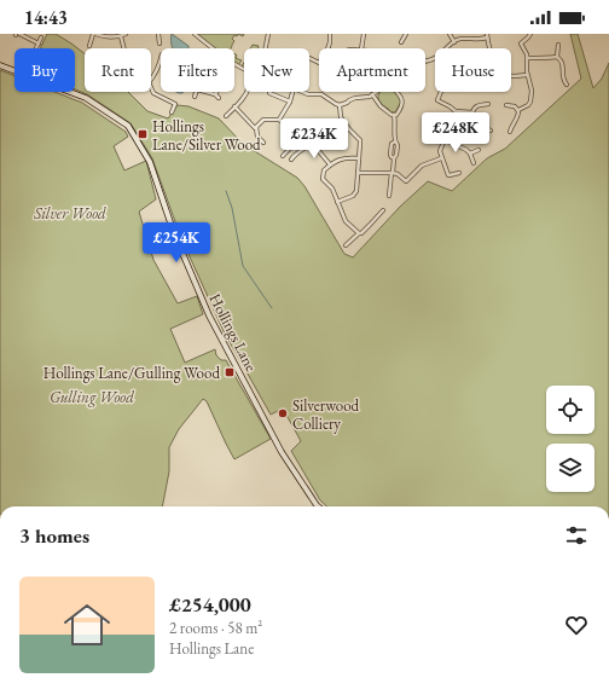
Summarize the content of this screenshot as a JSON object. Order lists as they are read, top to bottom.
{
  "streets": {
    "street": ["Hollings Lane"]
  },
  "parks": ["Silver Wood", "Gulling Wood"],
  "places": {
    "transit": ["Hollings Lane/Silver Wood", "Hollings Lane/Gulling Wood"],
    "other": ["Silverwood Colliery"]
  },
  "page": {
    "status": "14:43",
    "chip": [
      "Buy",
      "Rent",
      "Filters",
      "New",
      "Apartment",
      "House"
    ],
    "price": ["£248K", "£234K", "£254K"],
    "heading": "3 homes",
    "list": [
      {
        "name": "£254,000",
        "note": "2 rooms · 58 m² · Hollings Lane"
      }
    ]
  }
}
